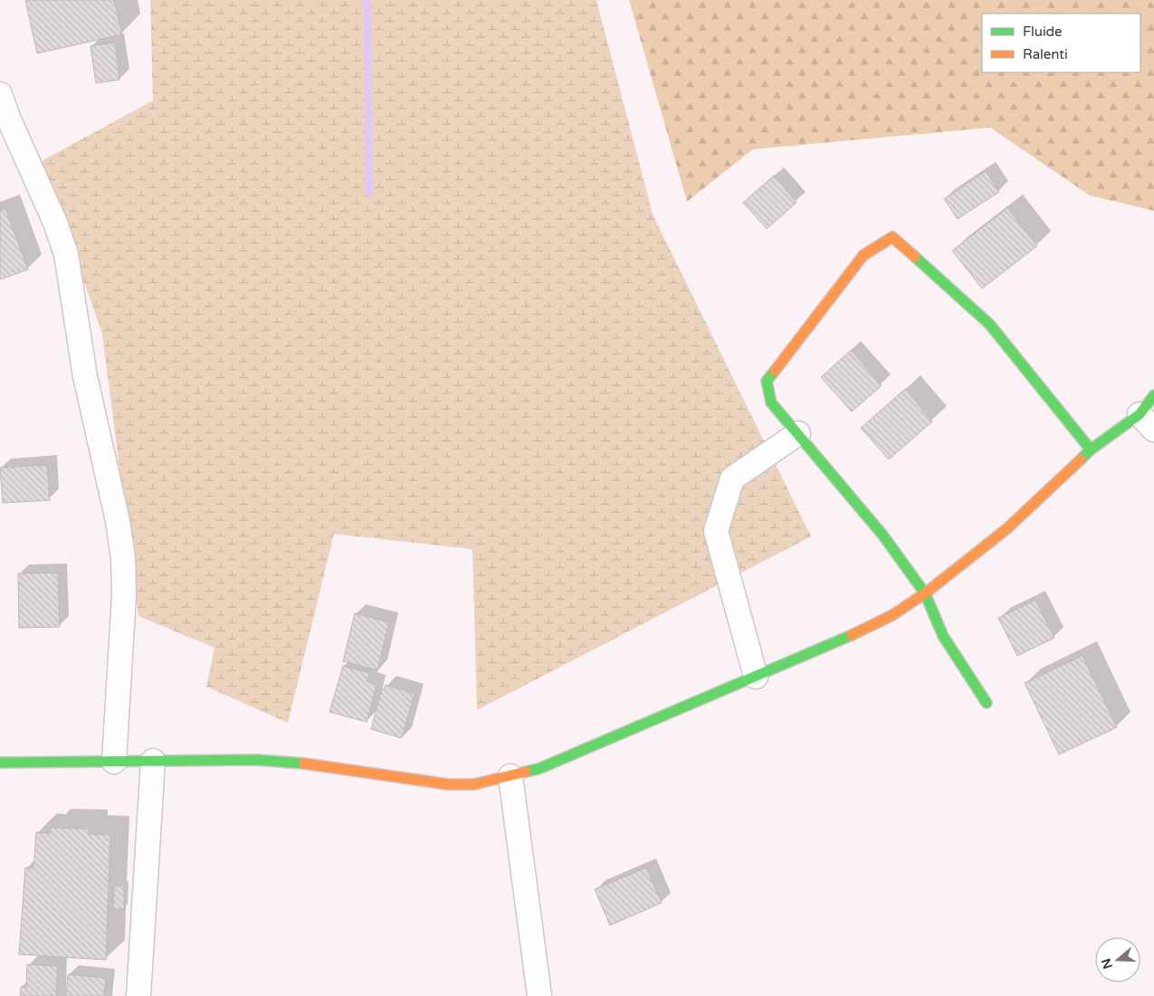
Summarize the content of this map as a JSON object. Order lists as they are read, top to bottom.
{
  "legend": ["Fluide", "Ralenti"],
  "north": "left"
}
